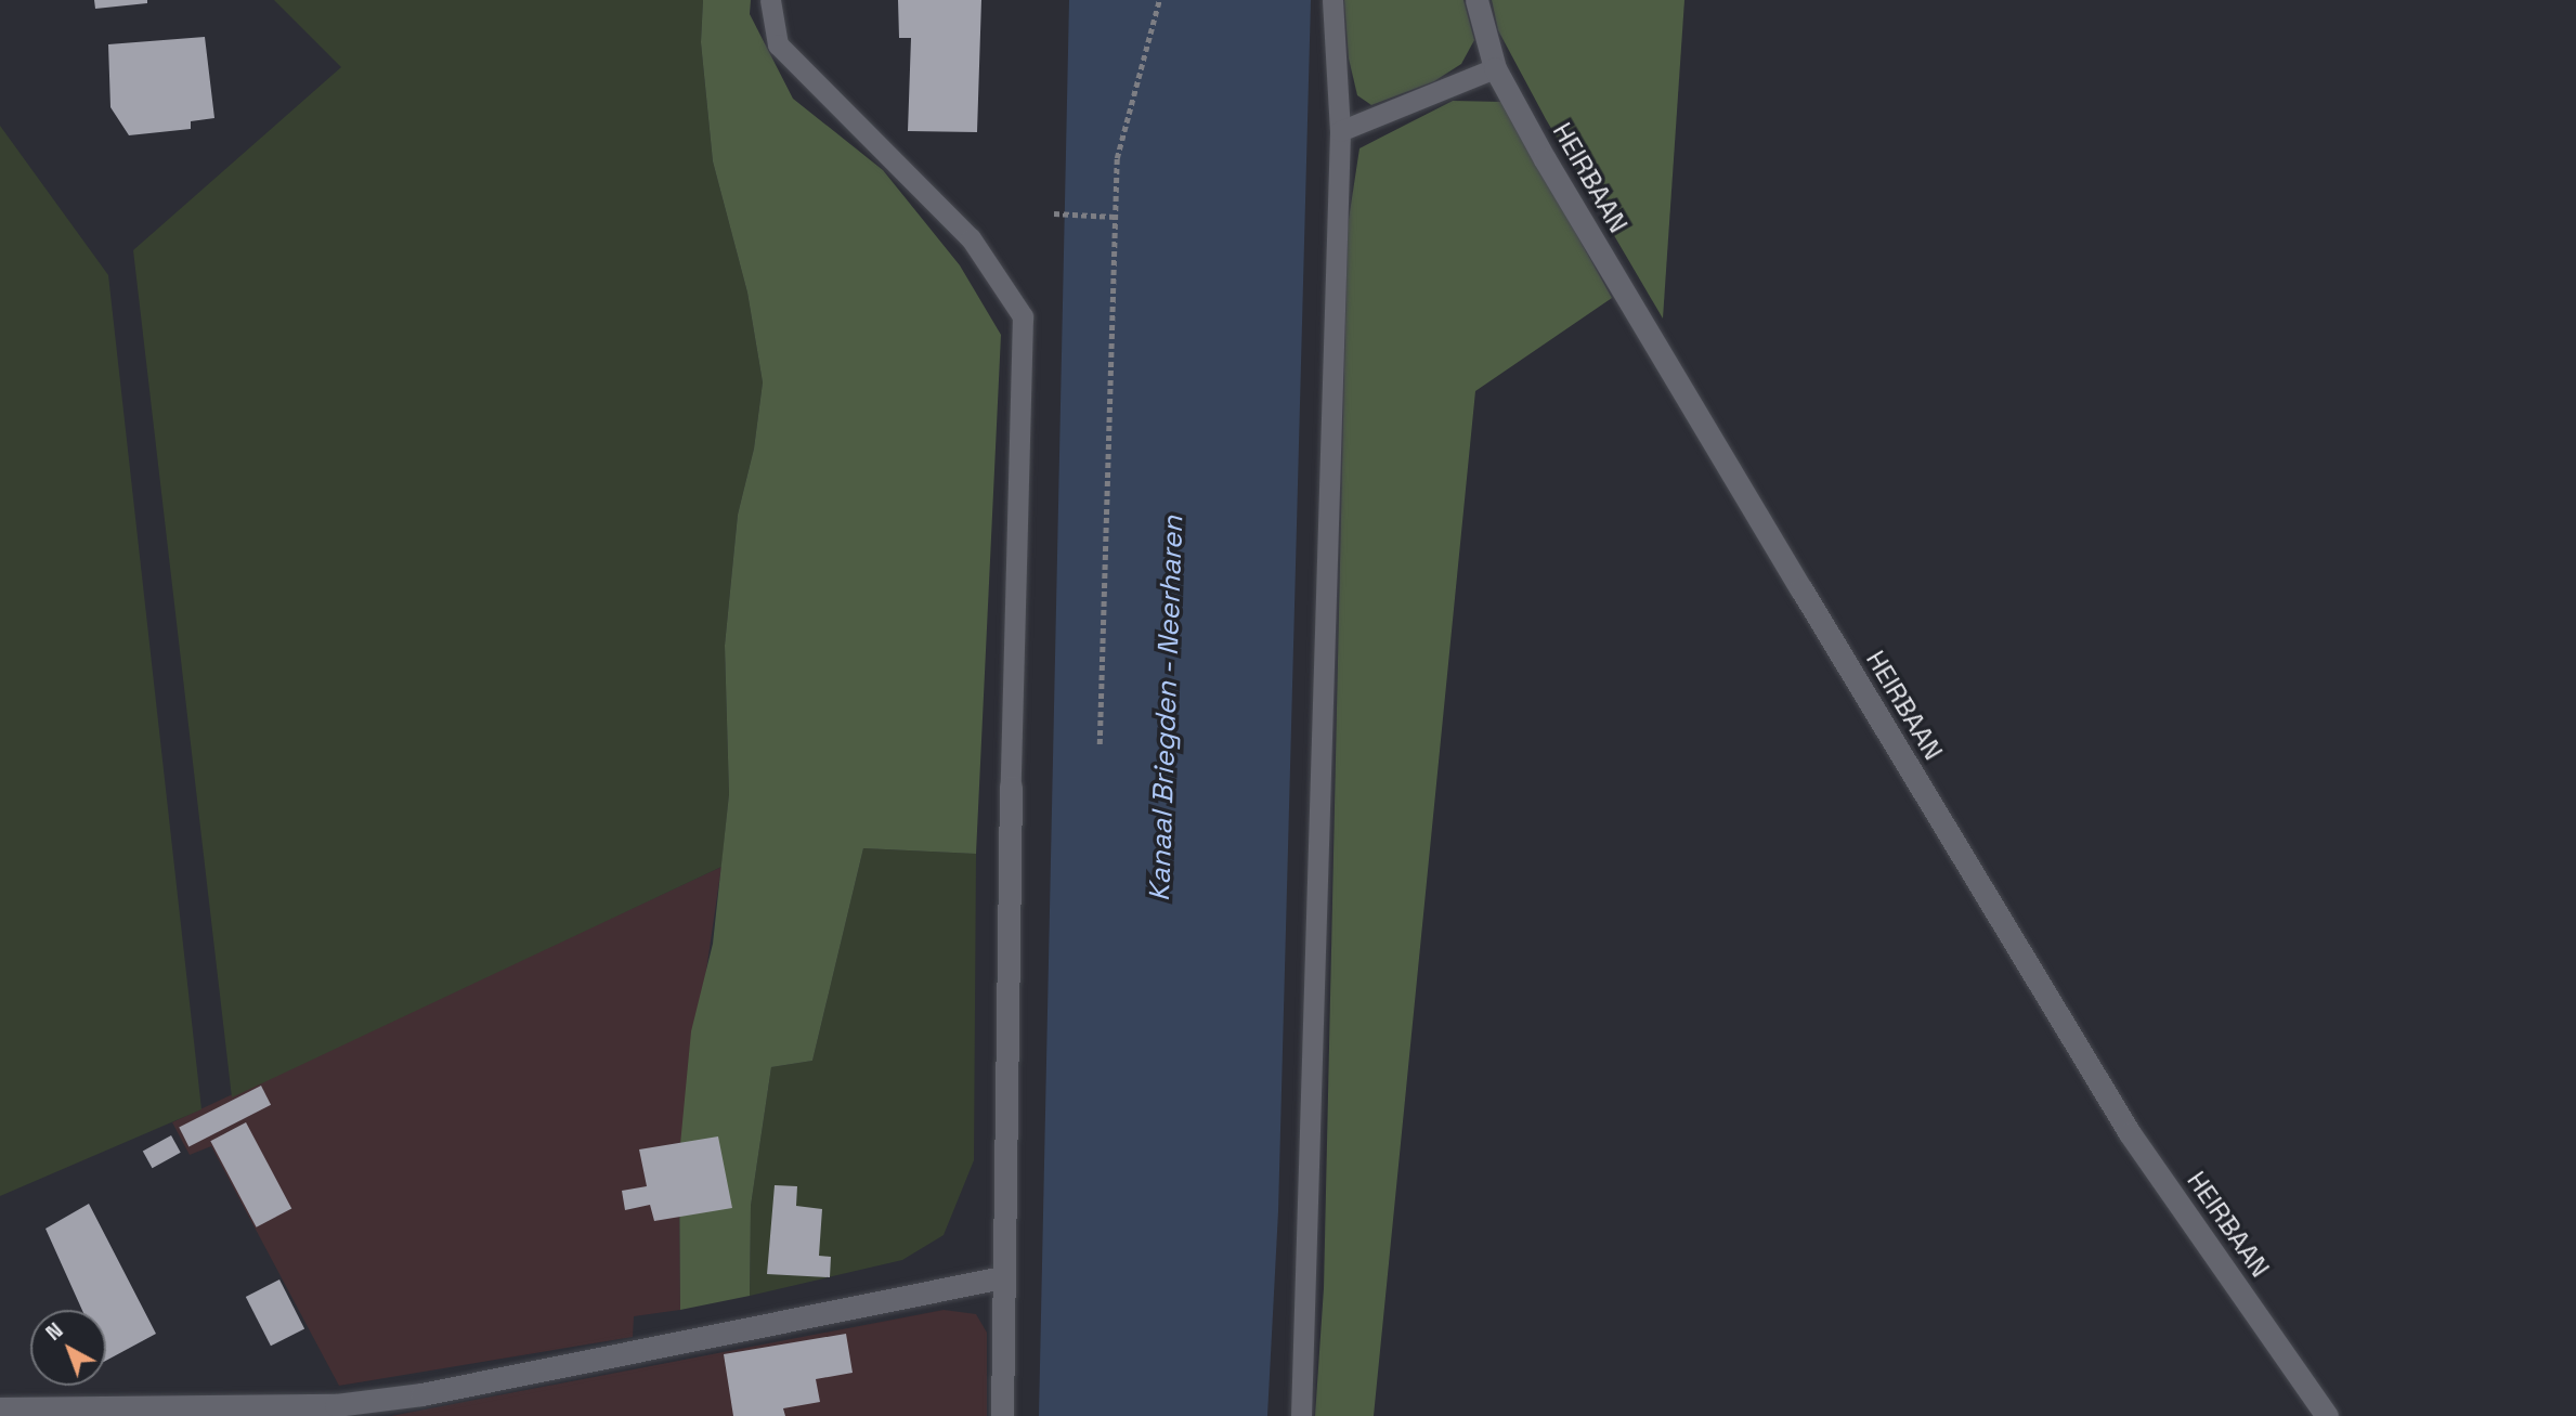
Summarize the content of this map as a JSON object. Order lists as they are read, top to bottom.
{
  "streets": {
    "street": ["HEIRBAAN"]
  },
  "water": ["Kanaal Briegden - Neerharen"],
  "north": "top left"
}
